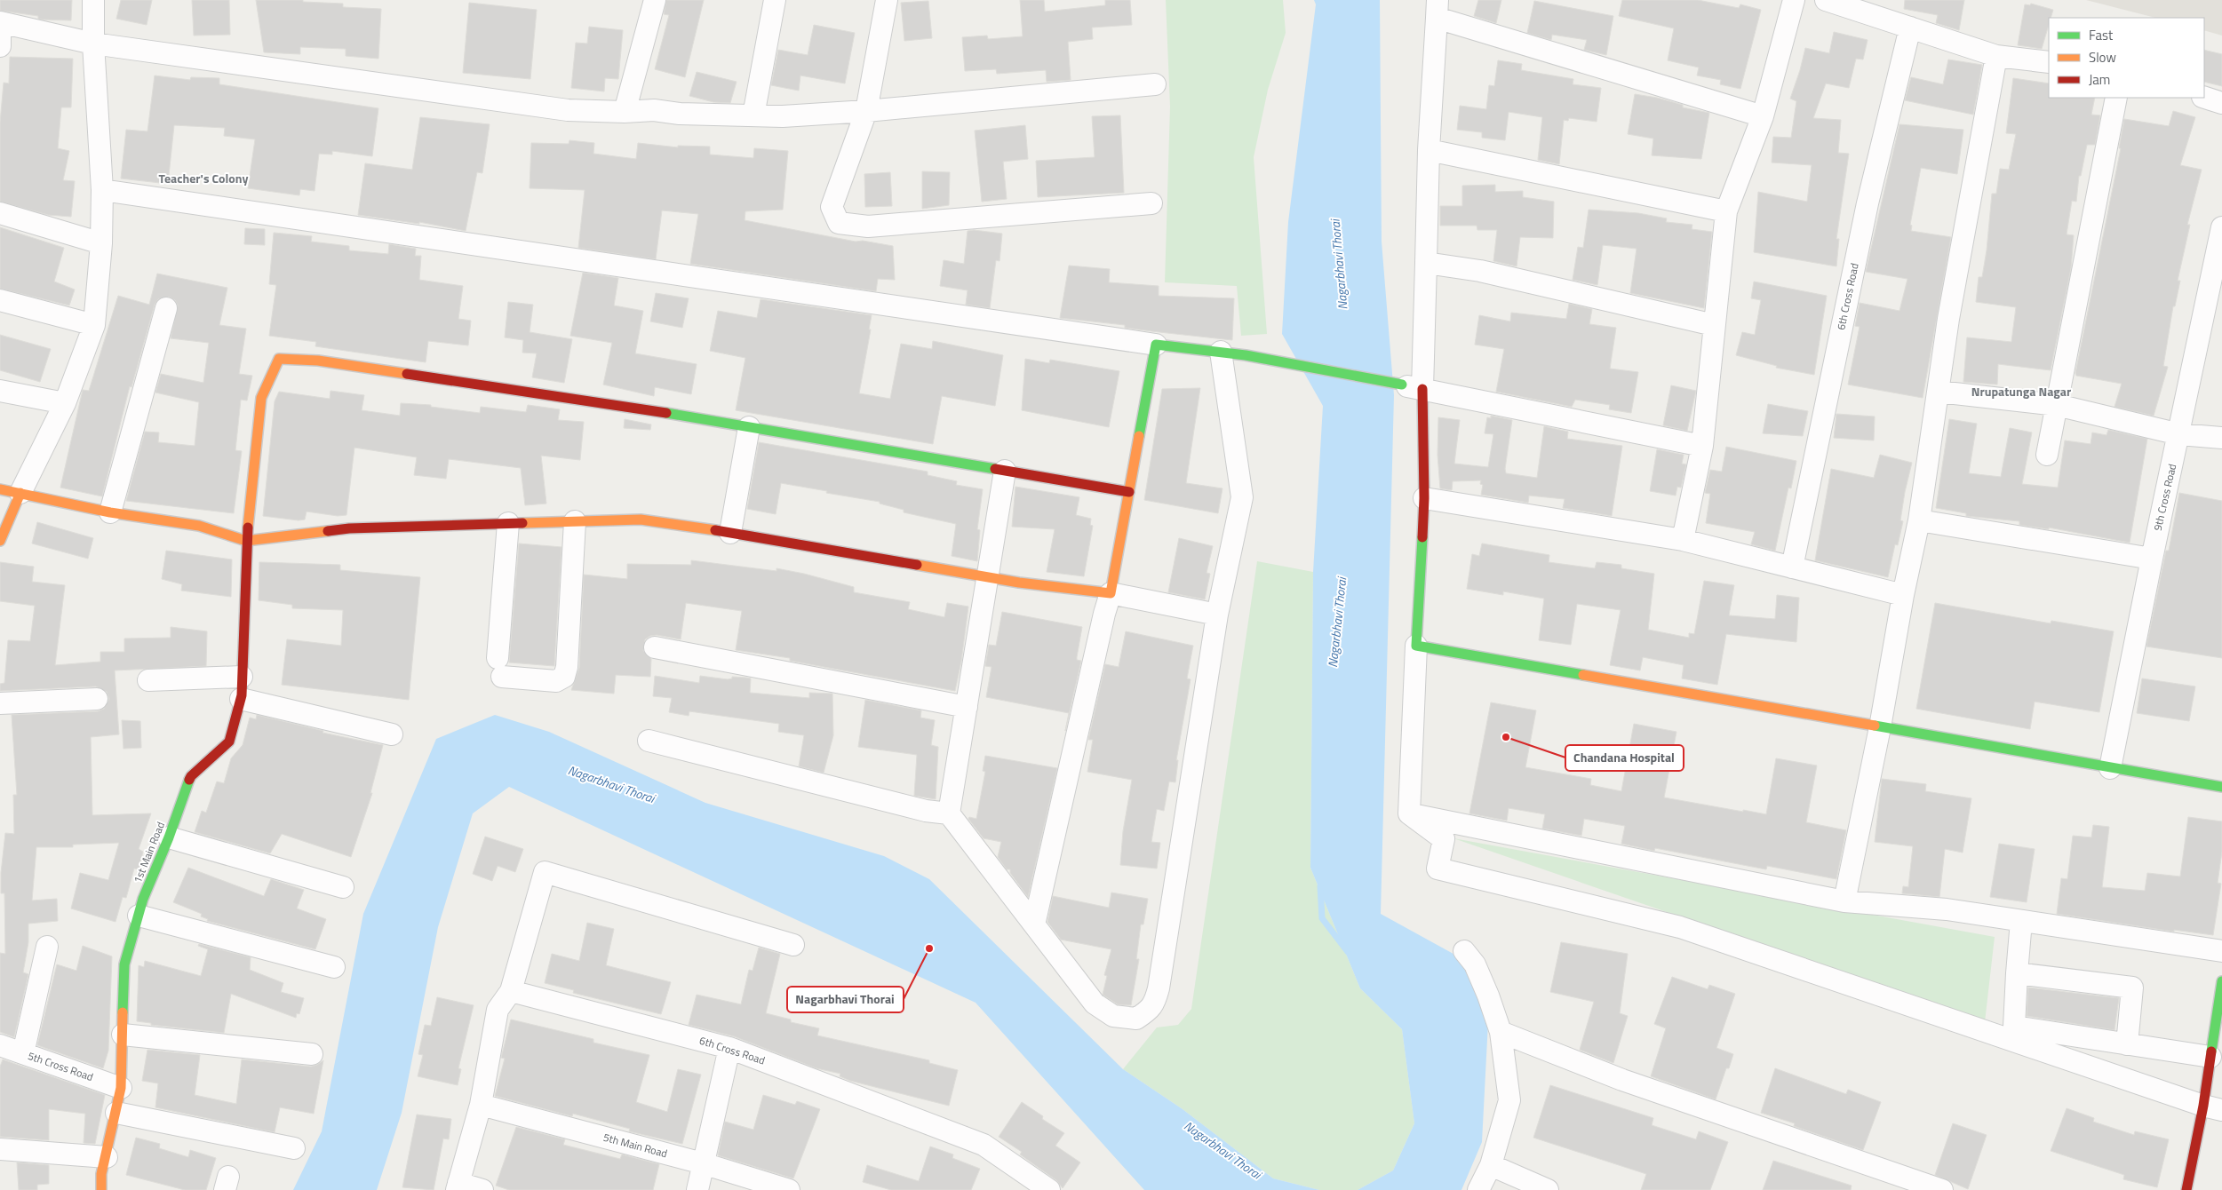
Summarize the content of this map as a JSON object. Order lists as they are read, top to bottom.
{
  "streets": {
    "street": [
      "6th Cross Road",
      "9th Cross Road",
      "1st Main Road",
      "5th Cross Road",
      "5th Main Road"
    ]
  },
  "crossings": [
    ["1st Main Road", "5th Cross Road"]
  ],
  "districts": ["Teacher's Colony", "Nrupatunga Nagar"],
  "water": ["Nagarbhavi Thorai"],
  "places": ["Chandana Hospital", "Nagarbhavi Thorai"],
  "legend": ["Fast", "Slow", "Jam"]
}
